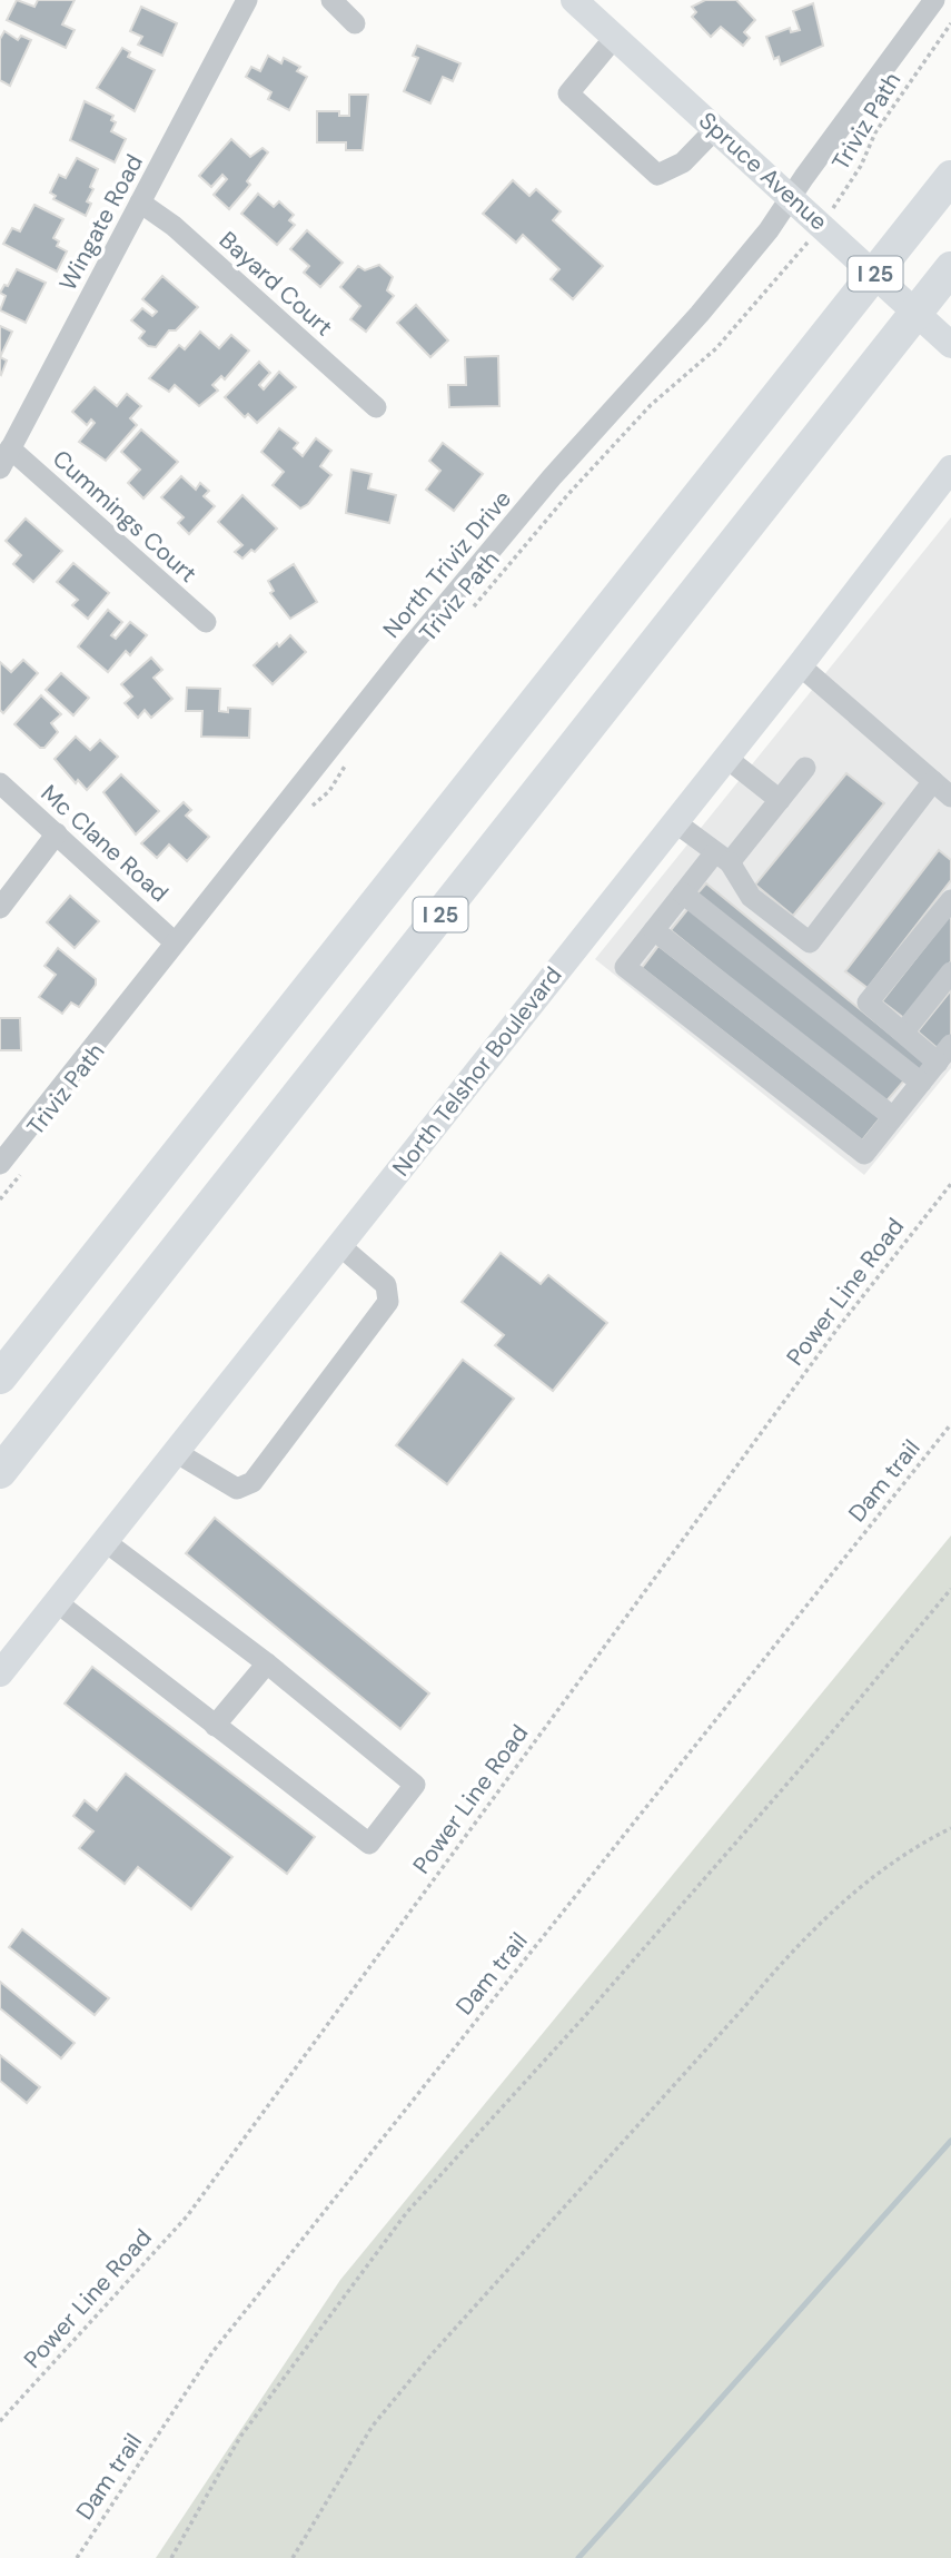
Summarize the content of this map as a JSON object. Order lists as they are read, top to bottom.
{
  "streets": {
    "highway": ["I 25"],
    "main road": ["Spruce Avenue", "North Telshor Boulevard"],
    "street": [
      "Wingate Road",
      "Bayard Court",
      "Cummings Court",
      "North Triviz Drive",
      "Mc Clane Road"
    ],
    "path": ["Triviz Path", "Power Line Road", "Dam trail"]
  },
  "crossings": [
    ["Spruce Avenue", "North Triviz Drive"],
    ["Wingate Road", "Bayard Court"],
    ["Wingate Road", "Cummings Court"],
    ["North Triviz Drive", "Mc Clane Road"]
  ]
}
